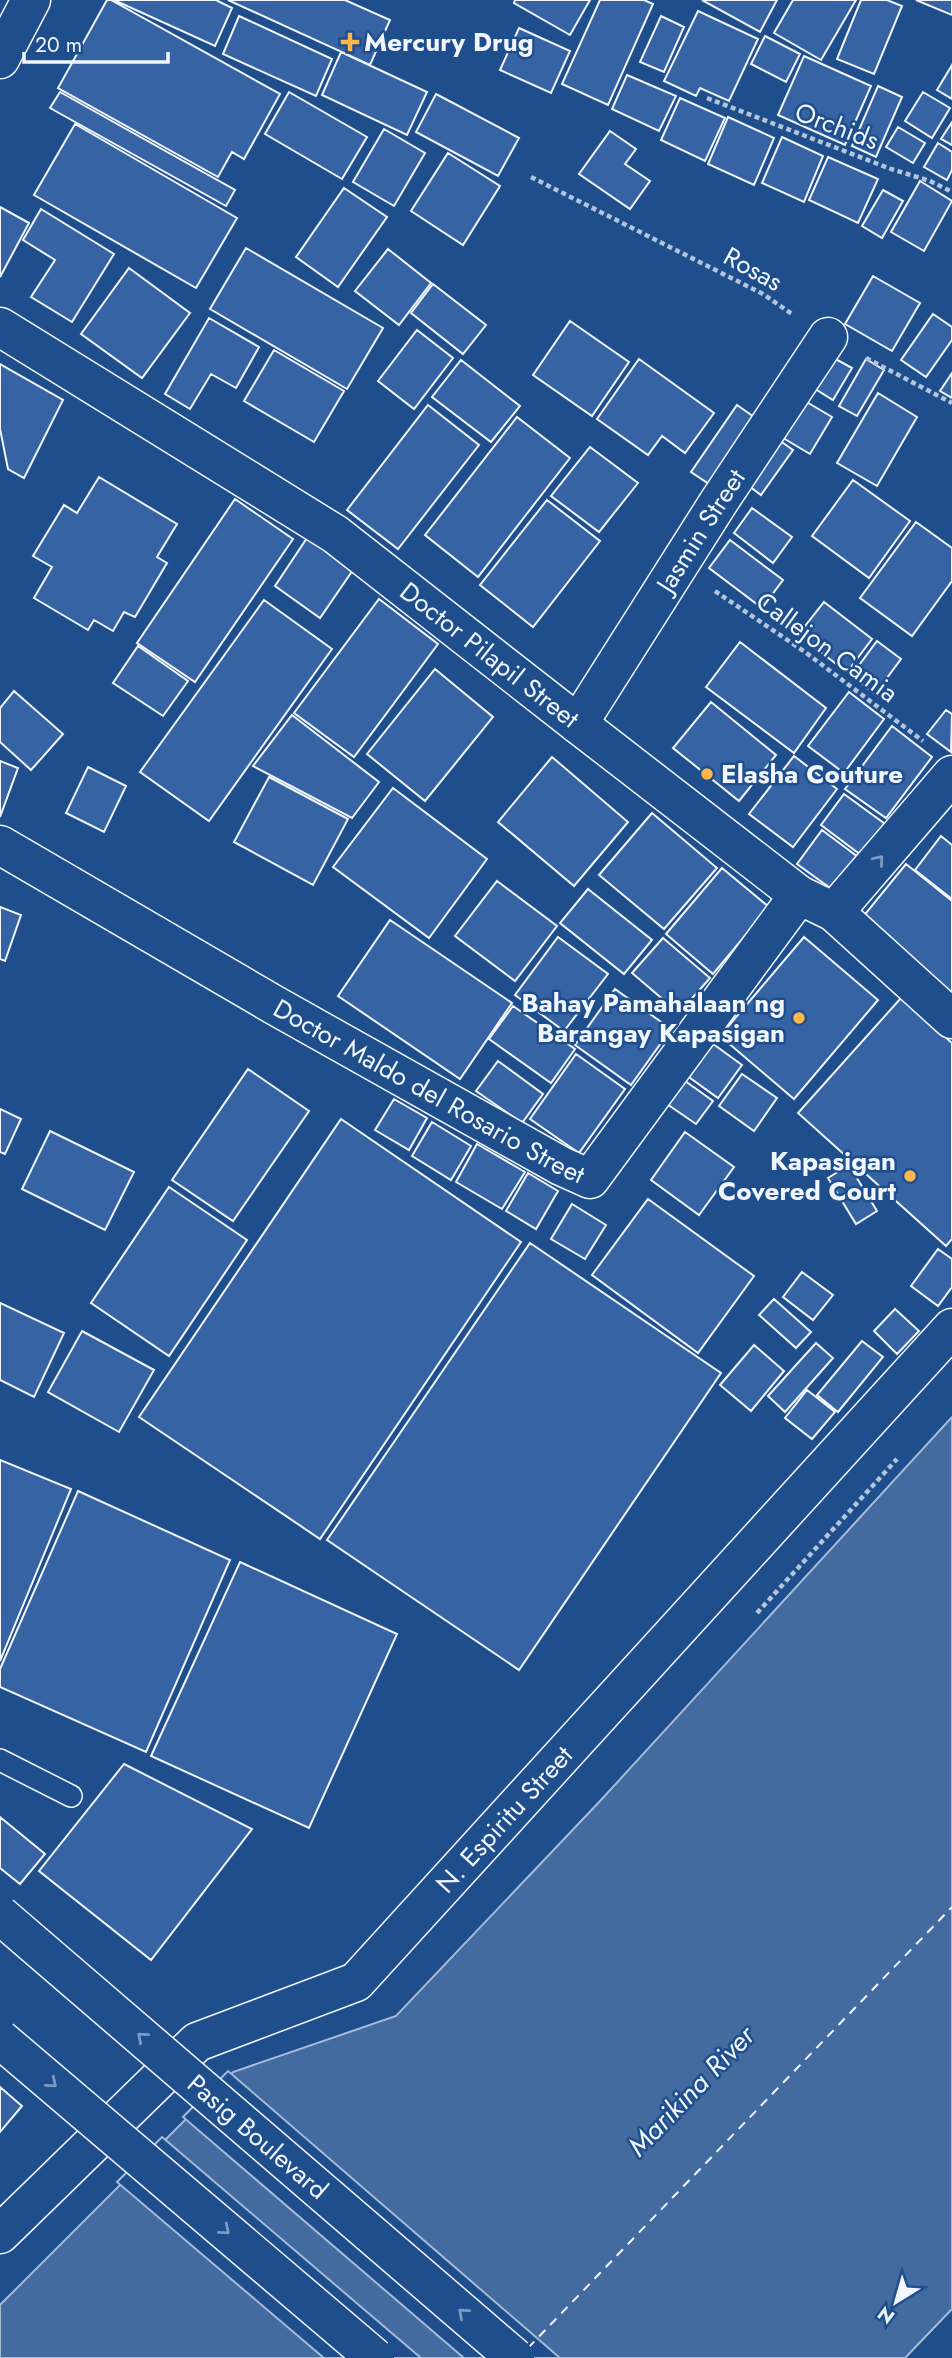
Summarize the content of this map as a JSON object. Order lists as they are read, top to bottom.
{
  "streets": {
    "street": [
      "Jasmin Street",
      "Doctor Pilapil Street",
      "Doctor Maldo del Rosario Street",
      "N. Espiritu Street",
      "Pasig Boulevard"
    ],
    "path": ["Orchids", "Rosas", "Callejon Camia"]
  },
  "crossings": [
    ["Rosas", "Jasmin Street"],
    ["Jasmin Street", "Callejon Camia"],
    ["Jasmin Street", "Doctor Pilapil Street"],
    ["Doctor Pilapil Street", "Doctor Maldo del Rosario Street"]
  ],
  "water": ["Marikina River"],
  "places": {
    "health": ["Mercury Drug"],
    "other": ["Elasha Couture", "Bahay Pamahalaan ng Barangay Kapasigan", "Kapasigan Covered Court"]
  },
  "scale_bar": "20 m",
  "north": "bottom left"
}
